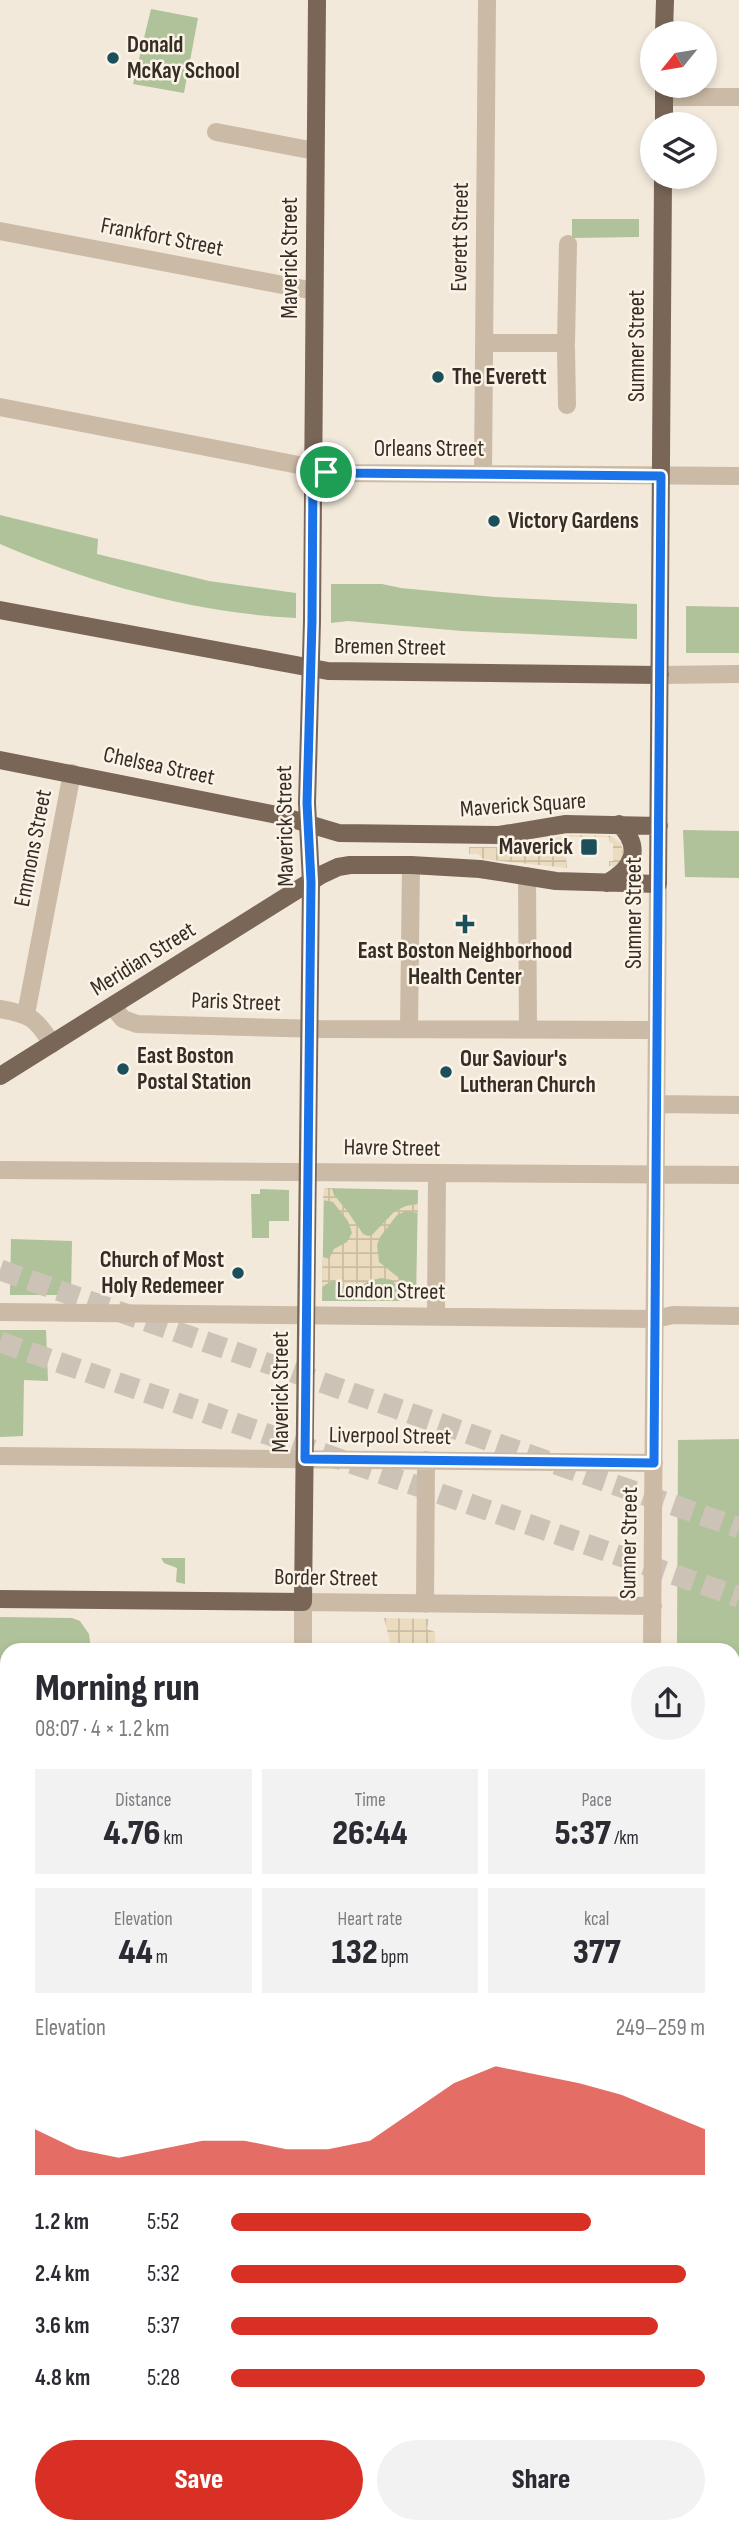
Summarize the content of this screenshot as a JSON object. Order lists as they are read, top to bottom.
{
  "streets": {
    "main road": [
      "Maverick Street",
      "Sumner Street",
      "Bremen Street",
      "Chelsea Street",
      "Maverick Square",
      "Meridian Street",
      "Border Street"
    ],
    "street": [
      "Frankfort Street",
      "Everett Street",
      "Orleans Street",
      "Emmons Street",
      "Paris Street",
      "Havre Street",
      "London Street",
      "Liverpool Street"
    ]
  },
  "crossings": [
    ["Frankfort Street", "Maverick Street"],
    ["Everett Street", "Orleans Street"],
    ["Maverick Street", "Orleans Street"],
    ["Maverick Street", "Bremen Street"],
    ["Maverick Street", "Chelsea Street"],
    ["Maverick Street", "Maverick Square"],
    ["Maverick Street", "Meridian Street"],
    ["Maverick Street", "Paris Street"],
    ["Maverick Street", "Havre Street"],
    ["Maverick Street", "London Street"],
    ["Maverick Street", "Liverpool Street"],
    ["Maverick Street", "Border Street"],
    ["Sumner Street", "Orleans Street"],
    ["Sumner Street", "Bremen Street"],
    ["Sumner Street", "Maverick Square"],
    ["Sumner Street", "Paris Street"],
    ["Sumner Street", "Havre Street"],
    ["Sumner Street", "London Street"],
    ["Sumner Street", "Liverpool Street"],
    ["Sumner Street", "Border Street"],
    ["Chelsea Street", "Maverick Square"],
    ["Chelsea Street", "Emmons Street"],
    ["Meridian Street", "Paris Street"]
  ],
  "places": {
    "other": [
      "Donald McKay School",
      "The Everett",
      "Victory Gardens",
      "East Boston Postal Station",
      "Our Saviour's Lutheran Church",
      "Church of Most Holy Redemeer"
    ],
    "transit": ["Maverick"],
    "health": ["East Boston Neighborhood Health Center"]
  },
  "north": "bottom left",
  "page": {
    "heading": ["Morning run", "08:07 · 4 × 1.2 km"],
    "stats": [
      ["Distance", "4.76 km"],
      ["Time", "26:44"],
      ["Pace", "5:37 /km"],
      ["Elevation", "44 m"],
      ["Heart rate", "132 bpm"],
      ["kcal", "377"]
    ],
    "chart": ["Elevation", "249–259 m"],
    "list": [
      {
        "name": "1.2 km",
        "note": "5:52"
      },
      {
        "name": "2.4 km",
        "note": "5:32"
      },
      {
        "name": "3.6 km",
        "note": "5:37"
      },
      {
        "name": "4.8 km",
        "note": "5:28"
      }
    ],
    "buttons": ["Save", "Share"]
  }
}
